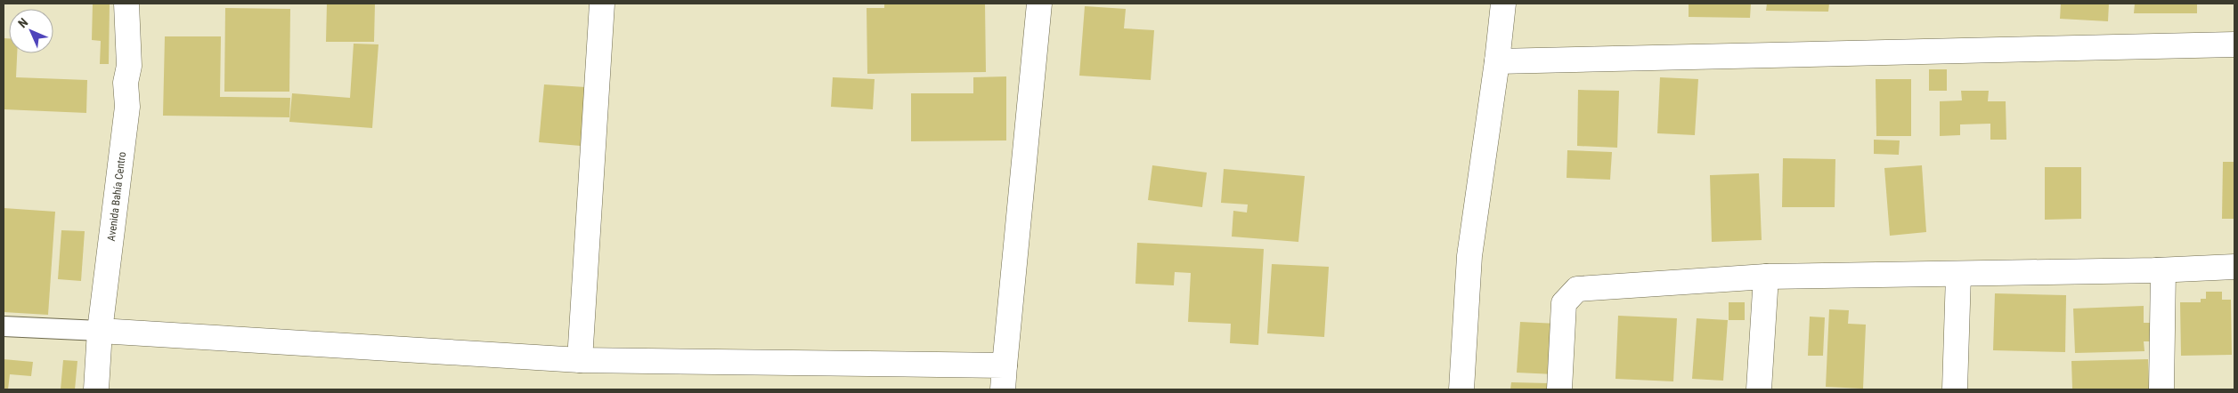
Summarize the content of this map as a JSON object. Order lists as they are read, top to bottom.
{
  "streets": {
    "street": ["Avenida Bahía Centro"]
  },
  "north": "top left"
}
